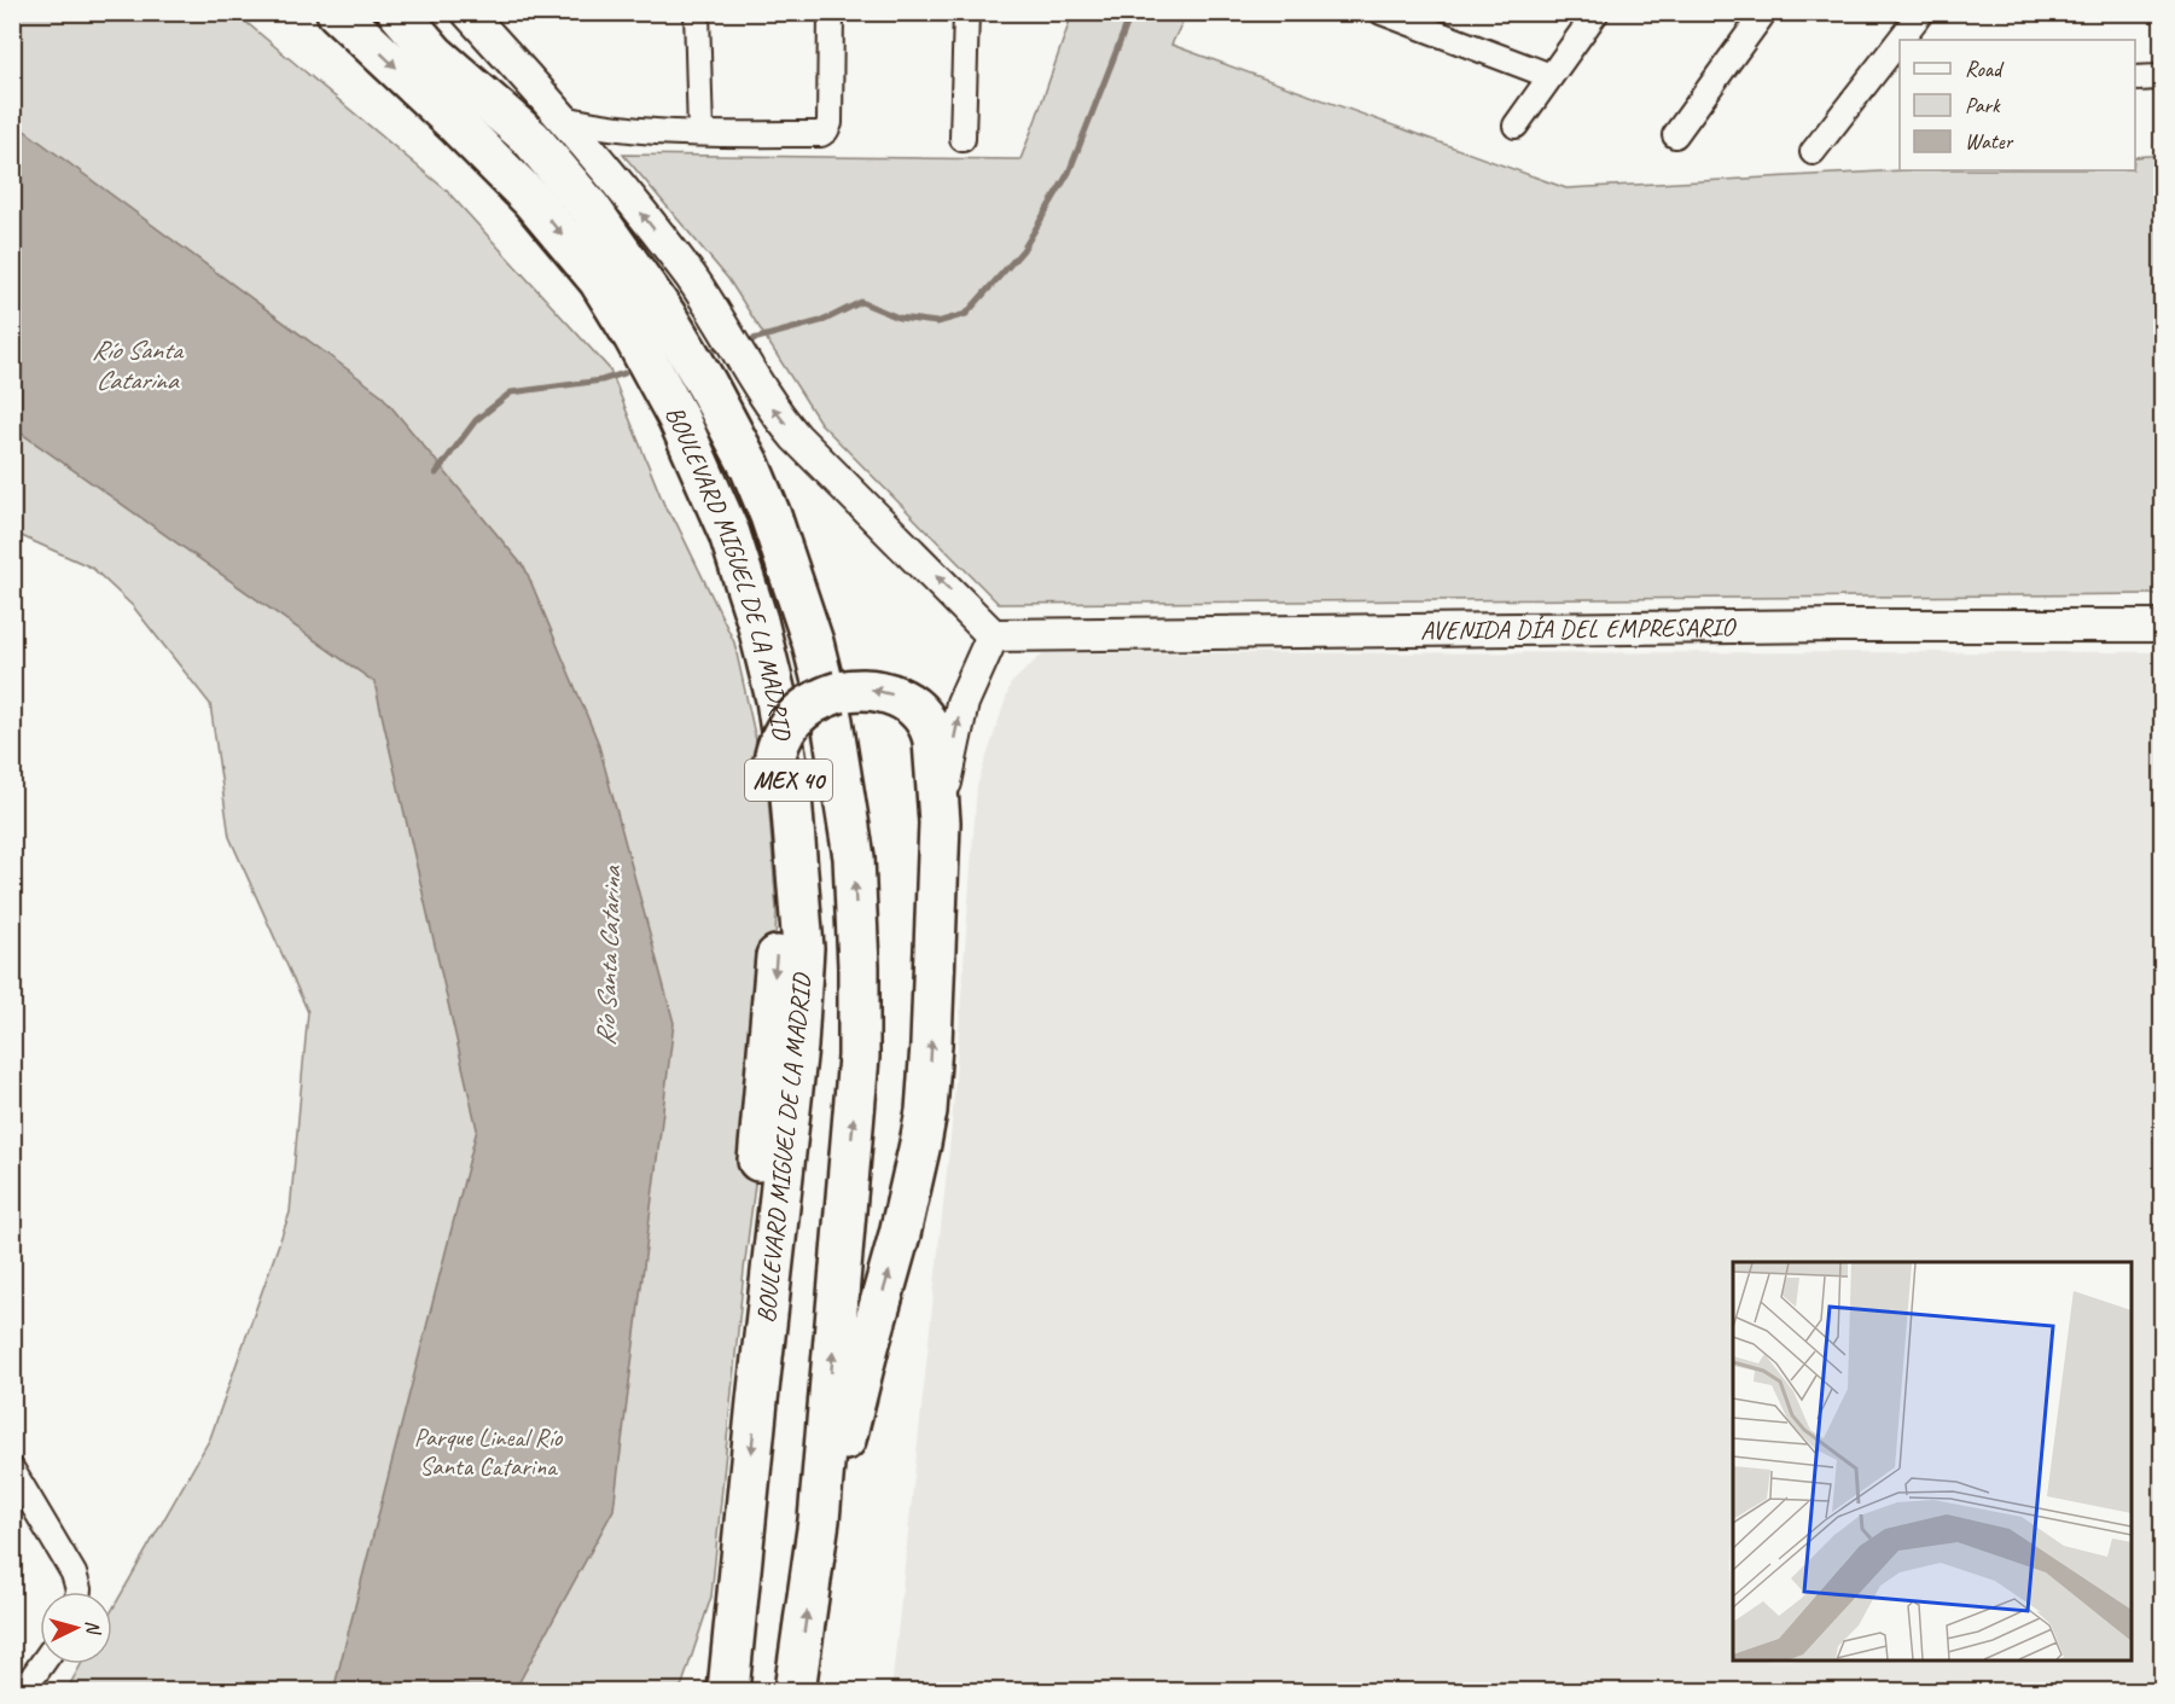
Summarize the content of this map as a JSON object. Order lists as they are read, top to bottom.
{
  "streets": {
    "highway": ["BOULEVARD MIGUEL DE LA MADRID", "MEX 40"],
    "street": ["AVENIDA DÍA DEL EMPRESARIO"]
  },
  "water": ["Río Santa Catarina"],
  "parks": ["Parque Lineal Río Santa Catarina"],
  "legend": ["Road", "Park", "Water"],
  "north": "right"
}
